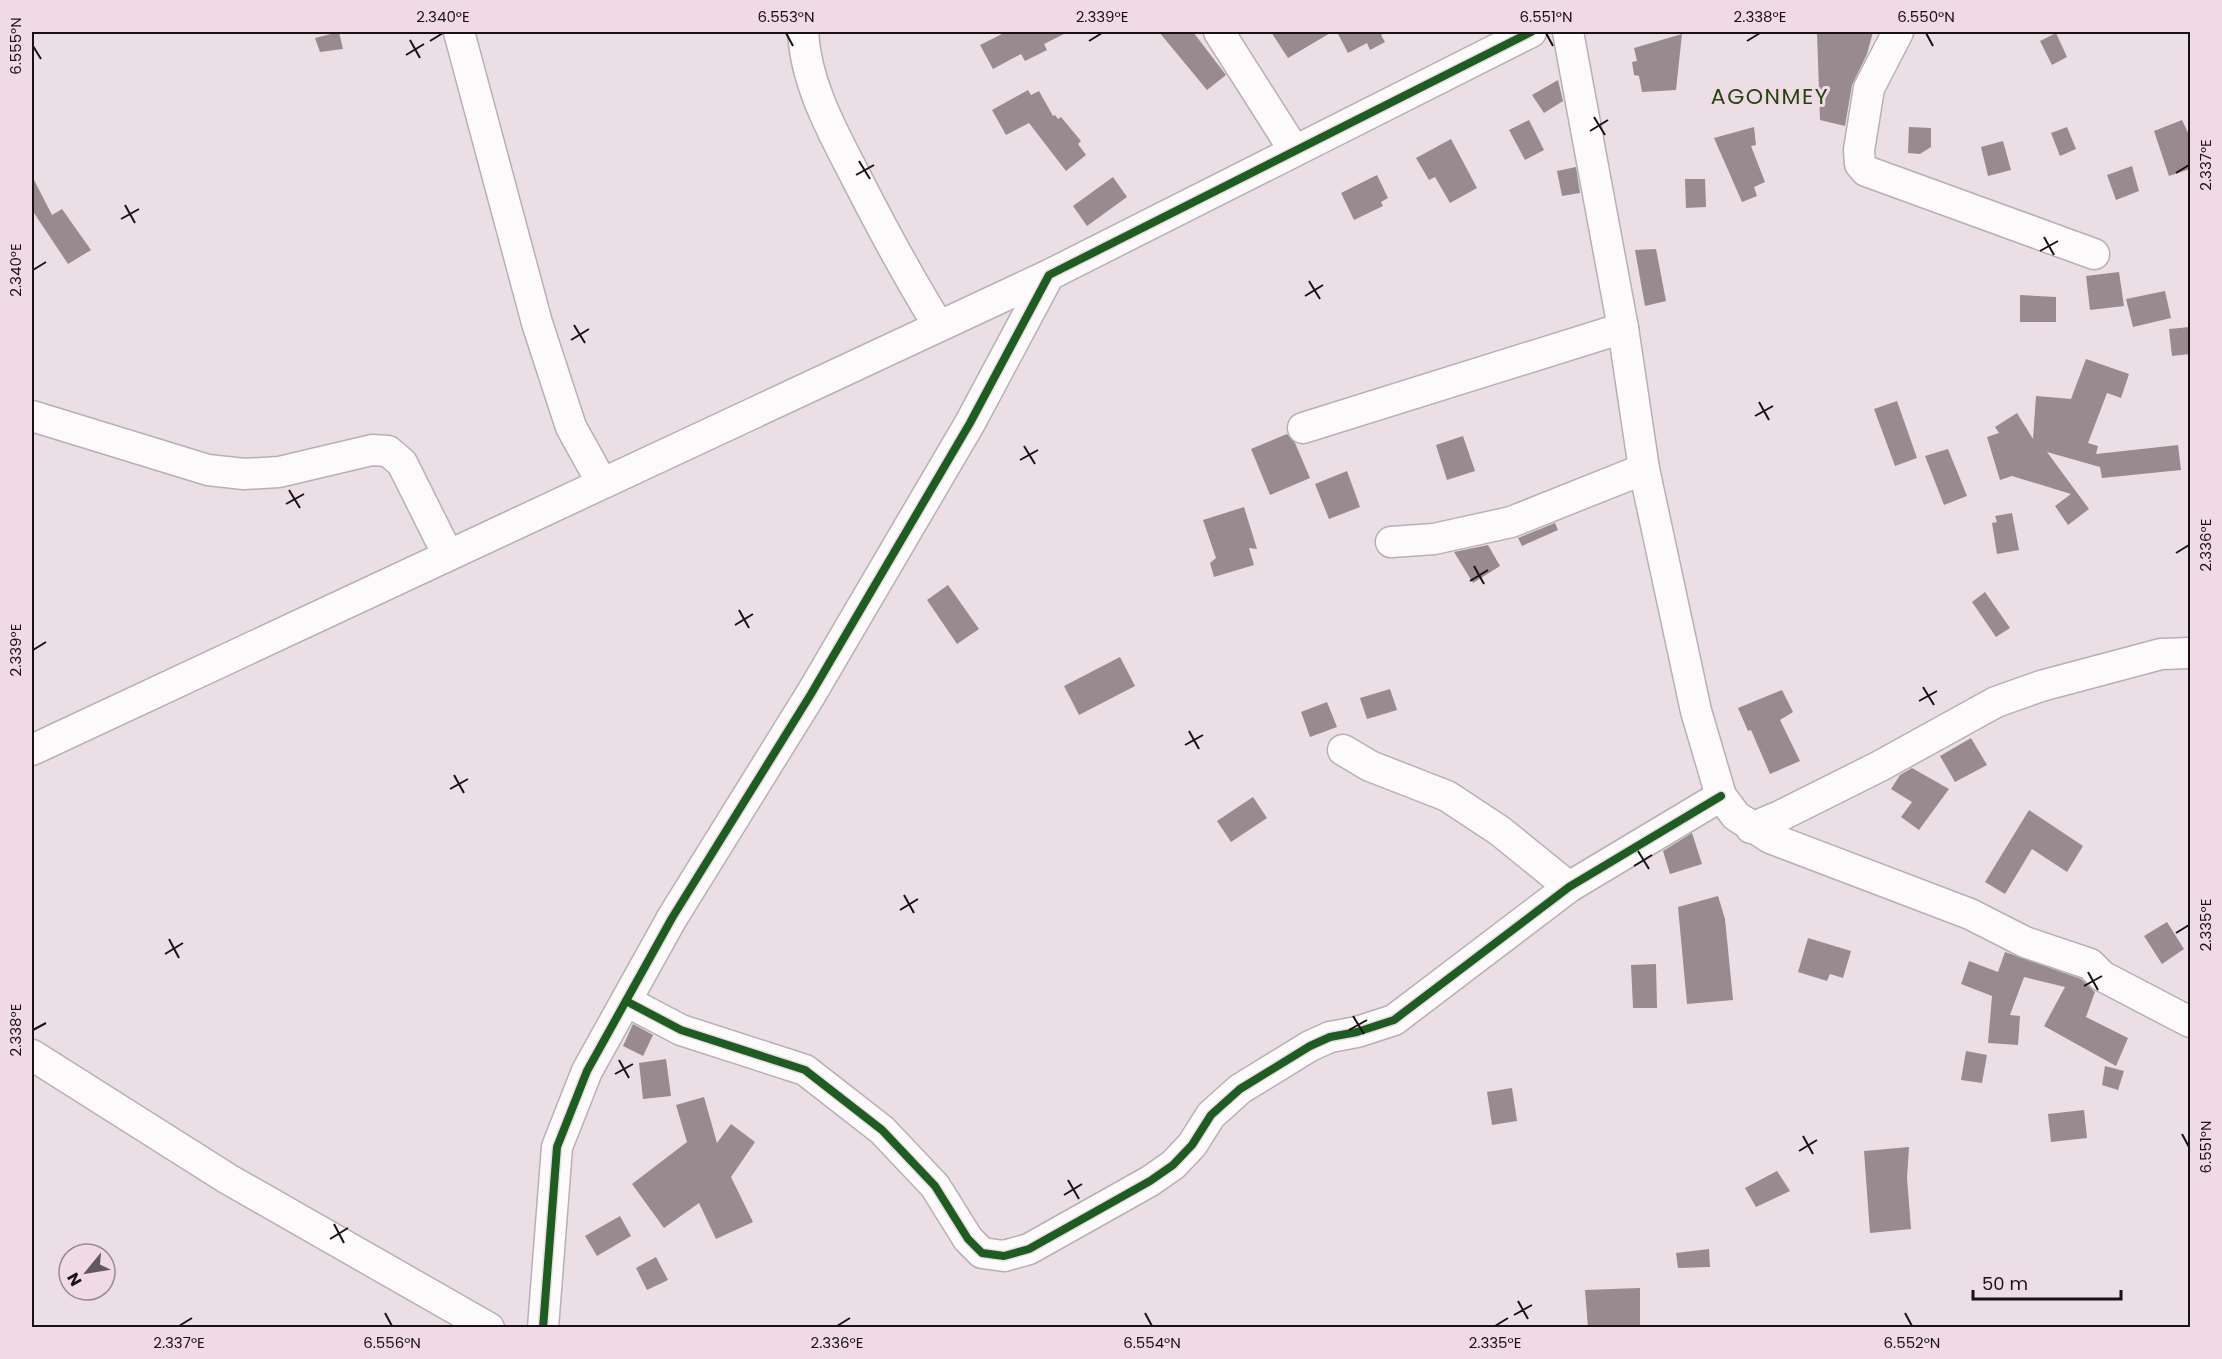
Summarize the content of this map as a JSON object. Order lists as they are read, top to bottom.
{
  "districts": ["AGONMEY"],
  "scale_bar": "50 m",
  "north": "bottom left",
  "coordinates": [
    "2.340°E",
    "6.553°N",
    "2.339°E",
    "6.551°N",
    "2.338°E",
    "6.550°N",
    "6.555°N",
    "2.337°E",
    "2.336°E",
    "2.335°E",
    "6.556°N",
    "6.554°N",
    "6.552°N"
  ]
}
